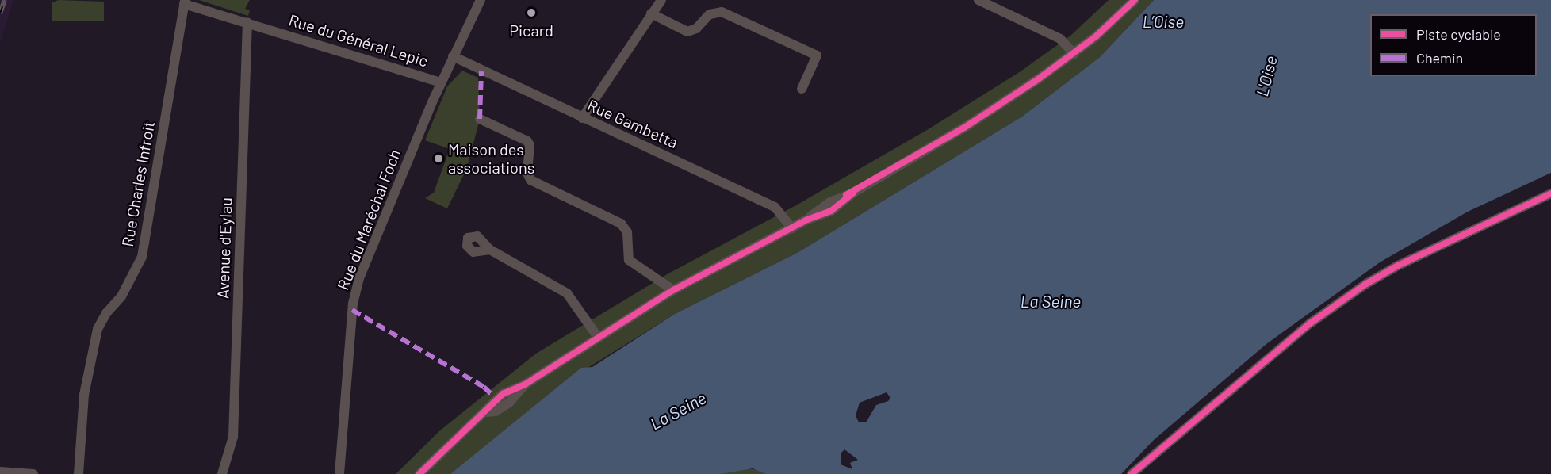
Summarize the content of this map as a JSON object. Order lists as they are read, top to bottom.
{
  "streets": {
    "street": [
      "Rue du Général Lepic",
      "Rue Gambetta",
      "Rue Charles Infroit",
      "Rue du Maréchal Foch",
      "Avenue d'Eylau"
    ]
  },
  "crossings": [
    ["Rue du Général Lepic", "Rue Charles Infroit"],
    ["Rue du Général Lepic", "Rue du Maréchal Foch"],
    ["Rue du Général Lepic", "Avenue d'Eylau"],
    ["Rue Gambetta", "Rue du Maréchal Foch"]
  ],
  "water": ["L’Oise", "L'Oise", "La Seine"],
  "places": ["Picard", "Maison des associations"],
  "legend": ["Piste cyclable", "Chemin"]
}
